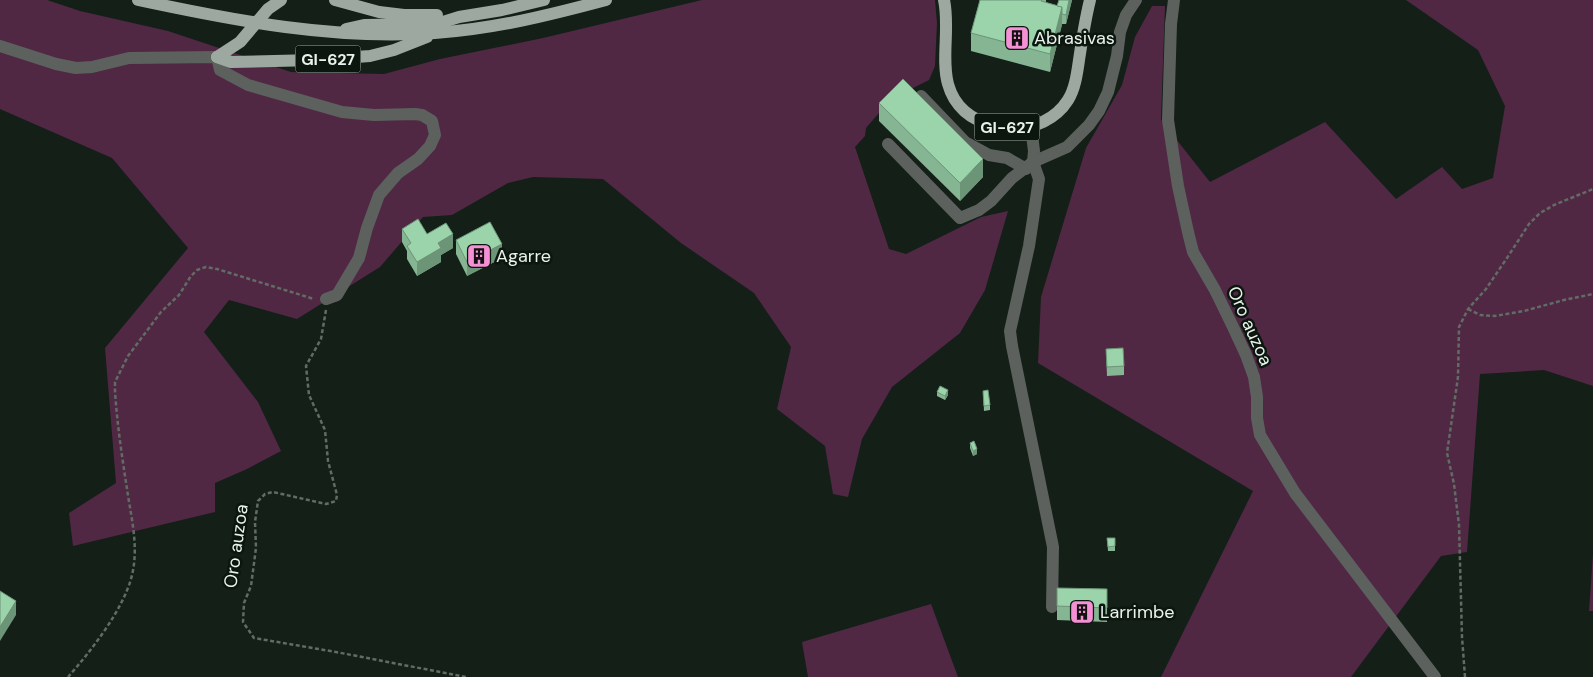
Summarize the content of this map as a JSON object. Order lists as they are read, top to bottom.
{
  "streets": {
    "main road": ["GI-627"],
    "street": ["Oro auzoa"]
  },
  "places": {
    "building": ["Abrasivas", "Agarre", "Larrimbe"]
  }
}
